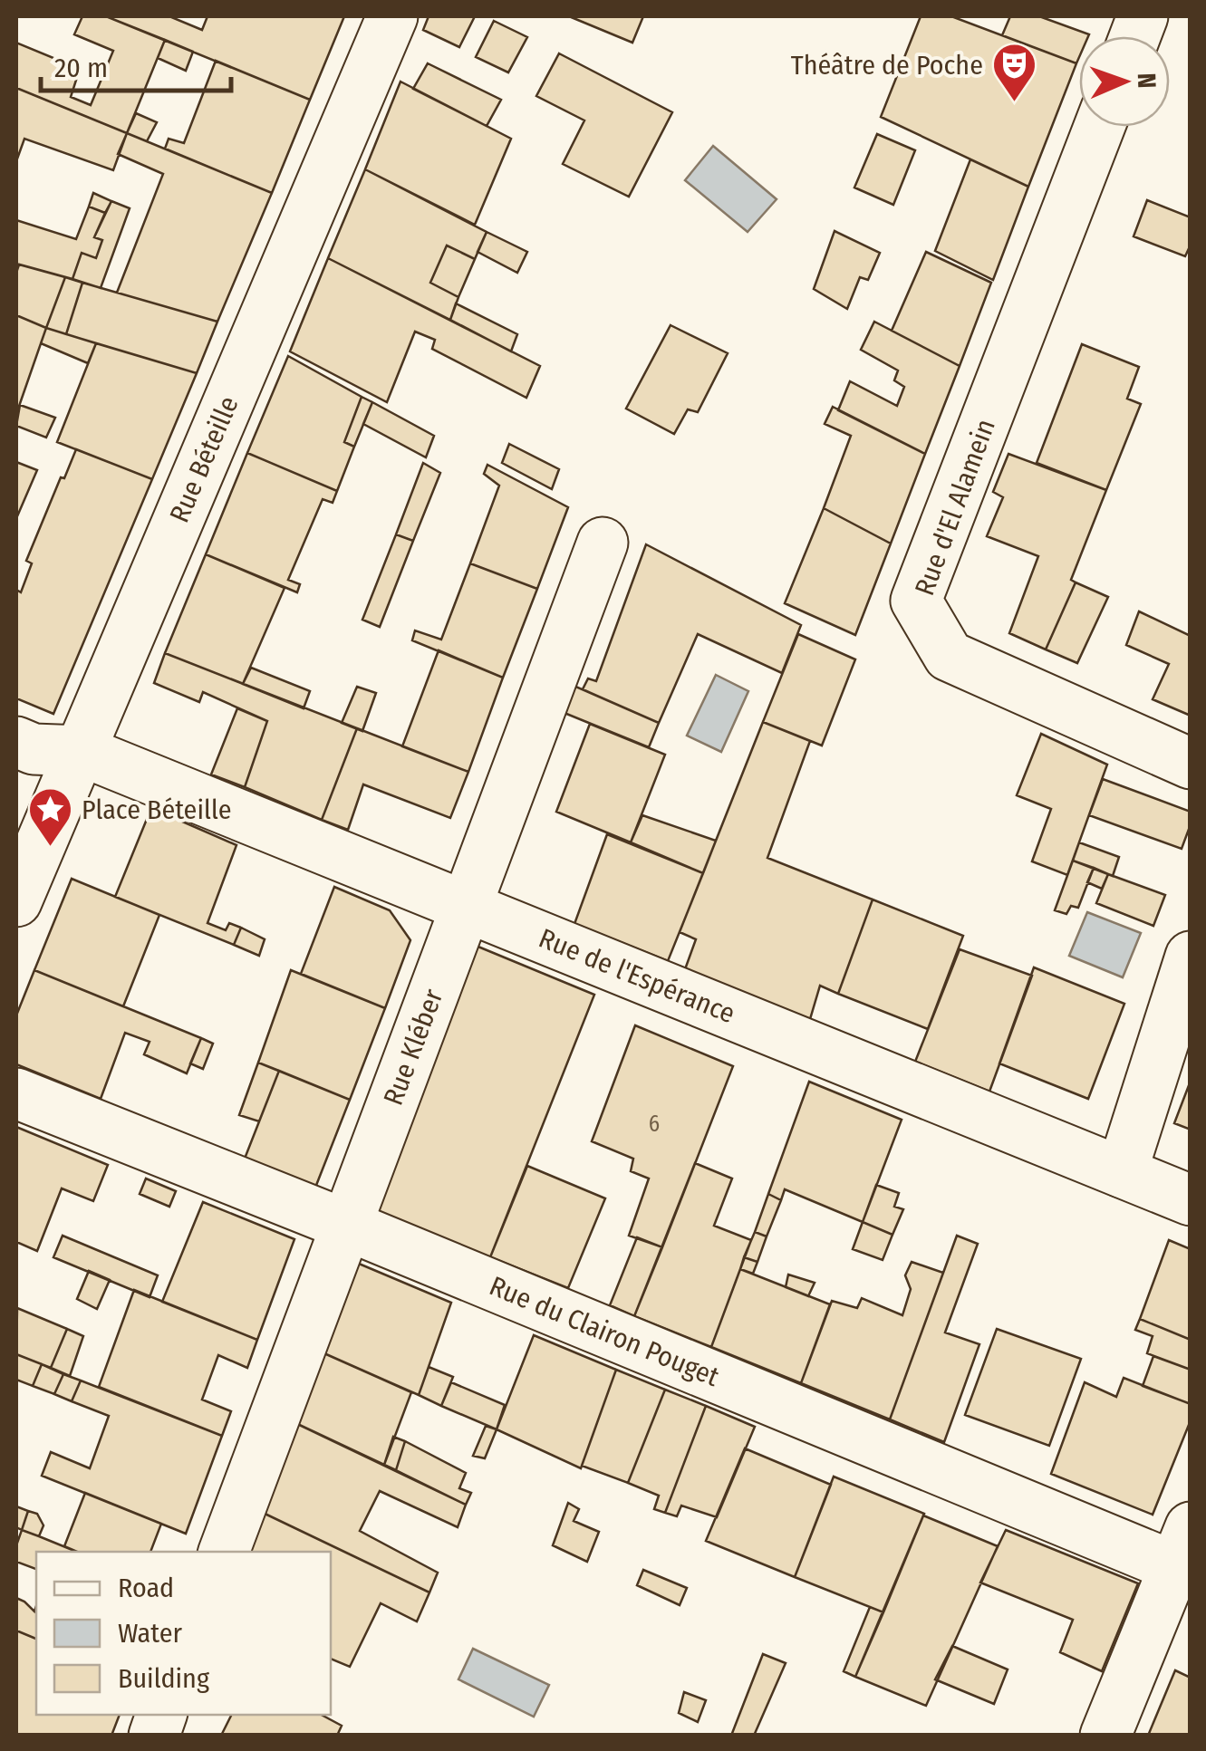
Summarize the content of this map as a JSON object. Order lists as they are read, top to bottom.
{
  "streets": {
    "street": [
      "Rue Béteille",
      "Rue d'El Alamein",
      "Rue de l'Espérance",
      "Rue Kléber",
      "Rue du Clairon Pouget"
    ]
  },
  "crossings": [
    ["Rue Béteille", "Rue de l'Espérance"],
    ["Rue de l'Espérance", "Rue Kléber"],
    ["Rue Kléber", "Rue du Clairon Pouget"]
  ],
  "places": {
    "theatre": ["Théâtre de Poche"],
    "place": ["Place Béteille"]
  },
  "house_numbers": ["6"],
  "legend": ["Road", "Water", "Building"],
  "scale_bar": "20 m",
  "north": "right"
}
